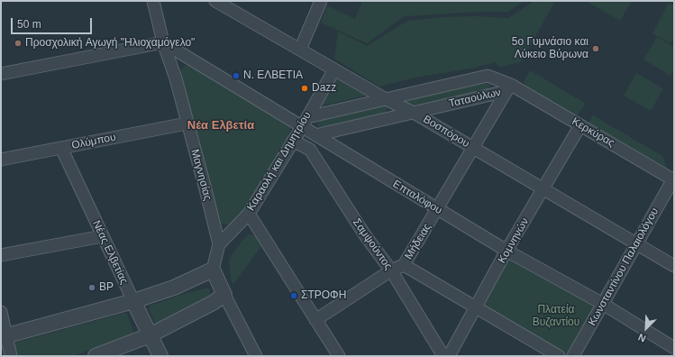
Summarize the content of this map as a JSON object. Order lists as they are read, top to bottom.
{
  "streets": {
    "street": [
      "Ταταούλων",
      "Βοσπόρου",
      "Κερκύρας",
      "Ολύμπου",
      "Καραολή και Δημητρίου",
      "Μαγνησίας",
      "Επταλόφου",
      "Κομνηνών",
      "Μήδειας",
      "Σαμψούντος",
      "Νέας Ελβετίας",
      "Κωνσταντίνου Παλαιολόγου"
    ]
  },
  "crossings": [
    ["Ταταούλων", "Βοσπόρου"],
    ["Ταταούλων", "Κερκύρας"],
    ["Ταταούλων", "Καραολή και Δημητρίου"],
    ["Ταταούλων", "Επταλόφου"],
    ["Ταταούλων", "Μήδειας"],
    ["Βοσπόρου", "Καραολή και Δημητρίου"],
    ["Βοσπόρου", "Κομνηνών"],
    ["Βοσπόρου", "Μήδειας"],
    ["Βοσπόρου", "Κωνσταντίνου Παλαιολόγου"],
    ["Κερκύρας", "Κομνηνών"],
    ["Κερκύρας", "Μήδειας"],
    ["Κερκύρας", "Κωνσταντίνου Παλαιολόγου"],
    ["Ολύμπου", "Μαγνησίας"],
    ["Ολύμπου", "Νέας Ελβετίας"],
    ["Καραολή και Δημητρίου", "Μαγνησίας"],
    ["Καραολή και Δημητρίου", "Επταλόφου"],
    ["Καραολή και Δημητρίου", "Σαμψούντος"],
    ["Μαγνησίας", "Επταλόφου"],
    ["Επταλόφου", "Κομνηνών"],
    ["Επταλόφου", "Μήδειας"],
    ["Επταλόφου", "Κωνσταντίνου Παλαιολόγου"],
    ["Μήδειας", "Σαμψούντος"]
  ],
  "districts": ["Νέα Ελβετία"],
  "parks": ["Πλατεία Βυζαντίου"],
  "places": [
    "Προσχολική Αγωγή \"Ηλιοχαμόγελο\"",
    "5ο Γυμνάσιο και Λύκειο Βύρωνα",
    "Ν. ΕΛΒΕΤΙΑ",
    "Dazz",
    "BP",
    "ΣΤΡΟΦΗ"
  ],
  "scale_bar": "50 m",
  "north": "bottom left"
}
